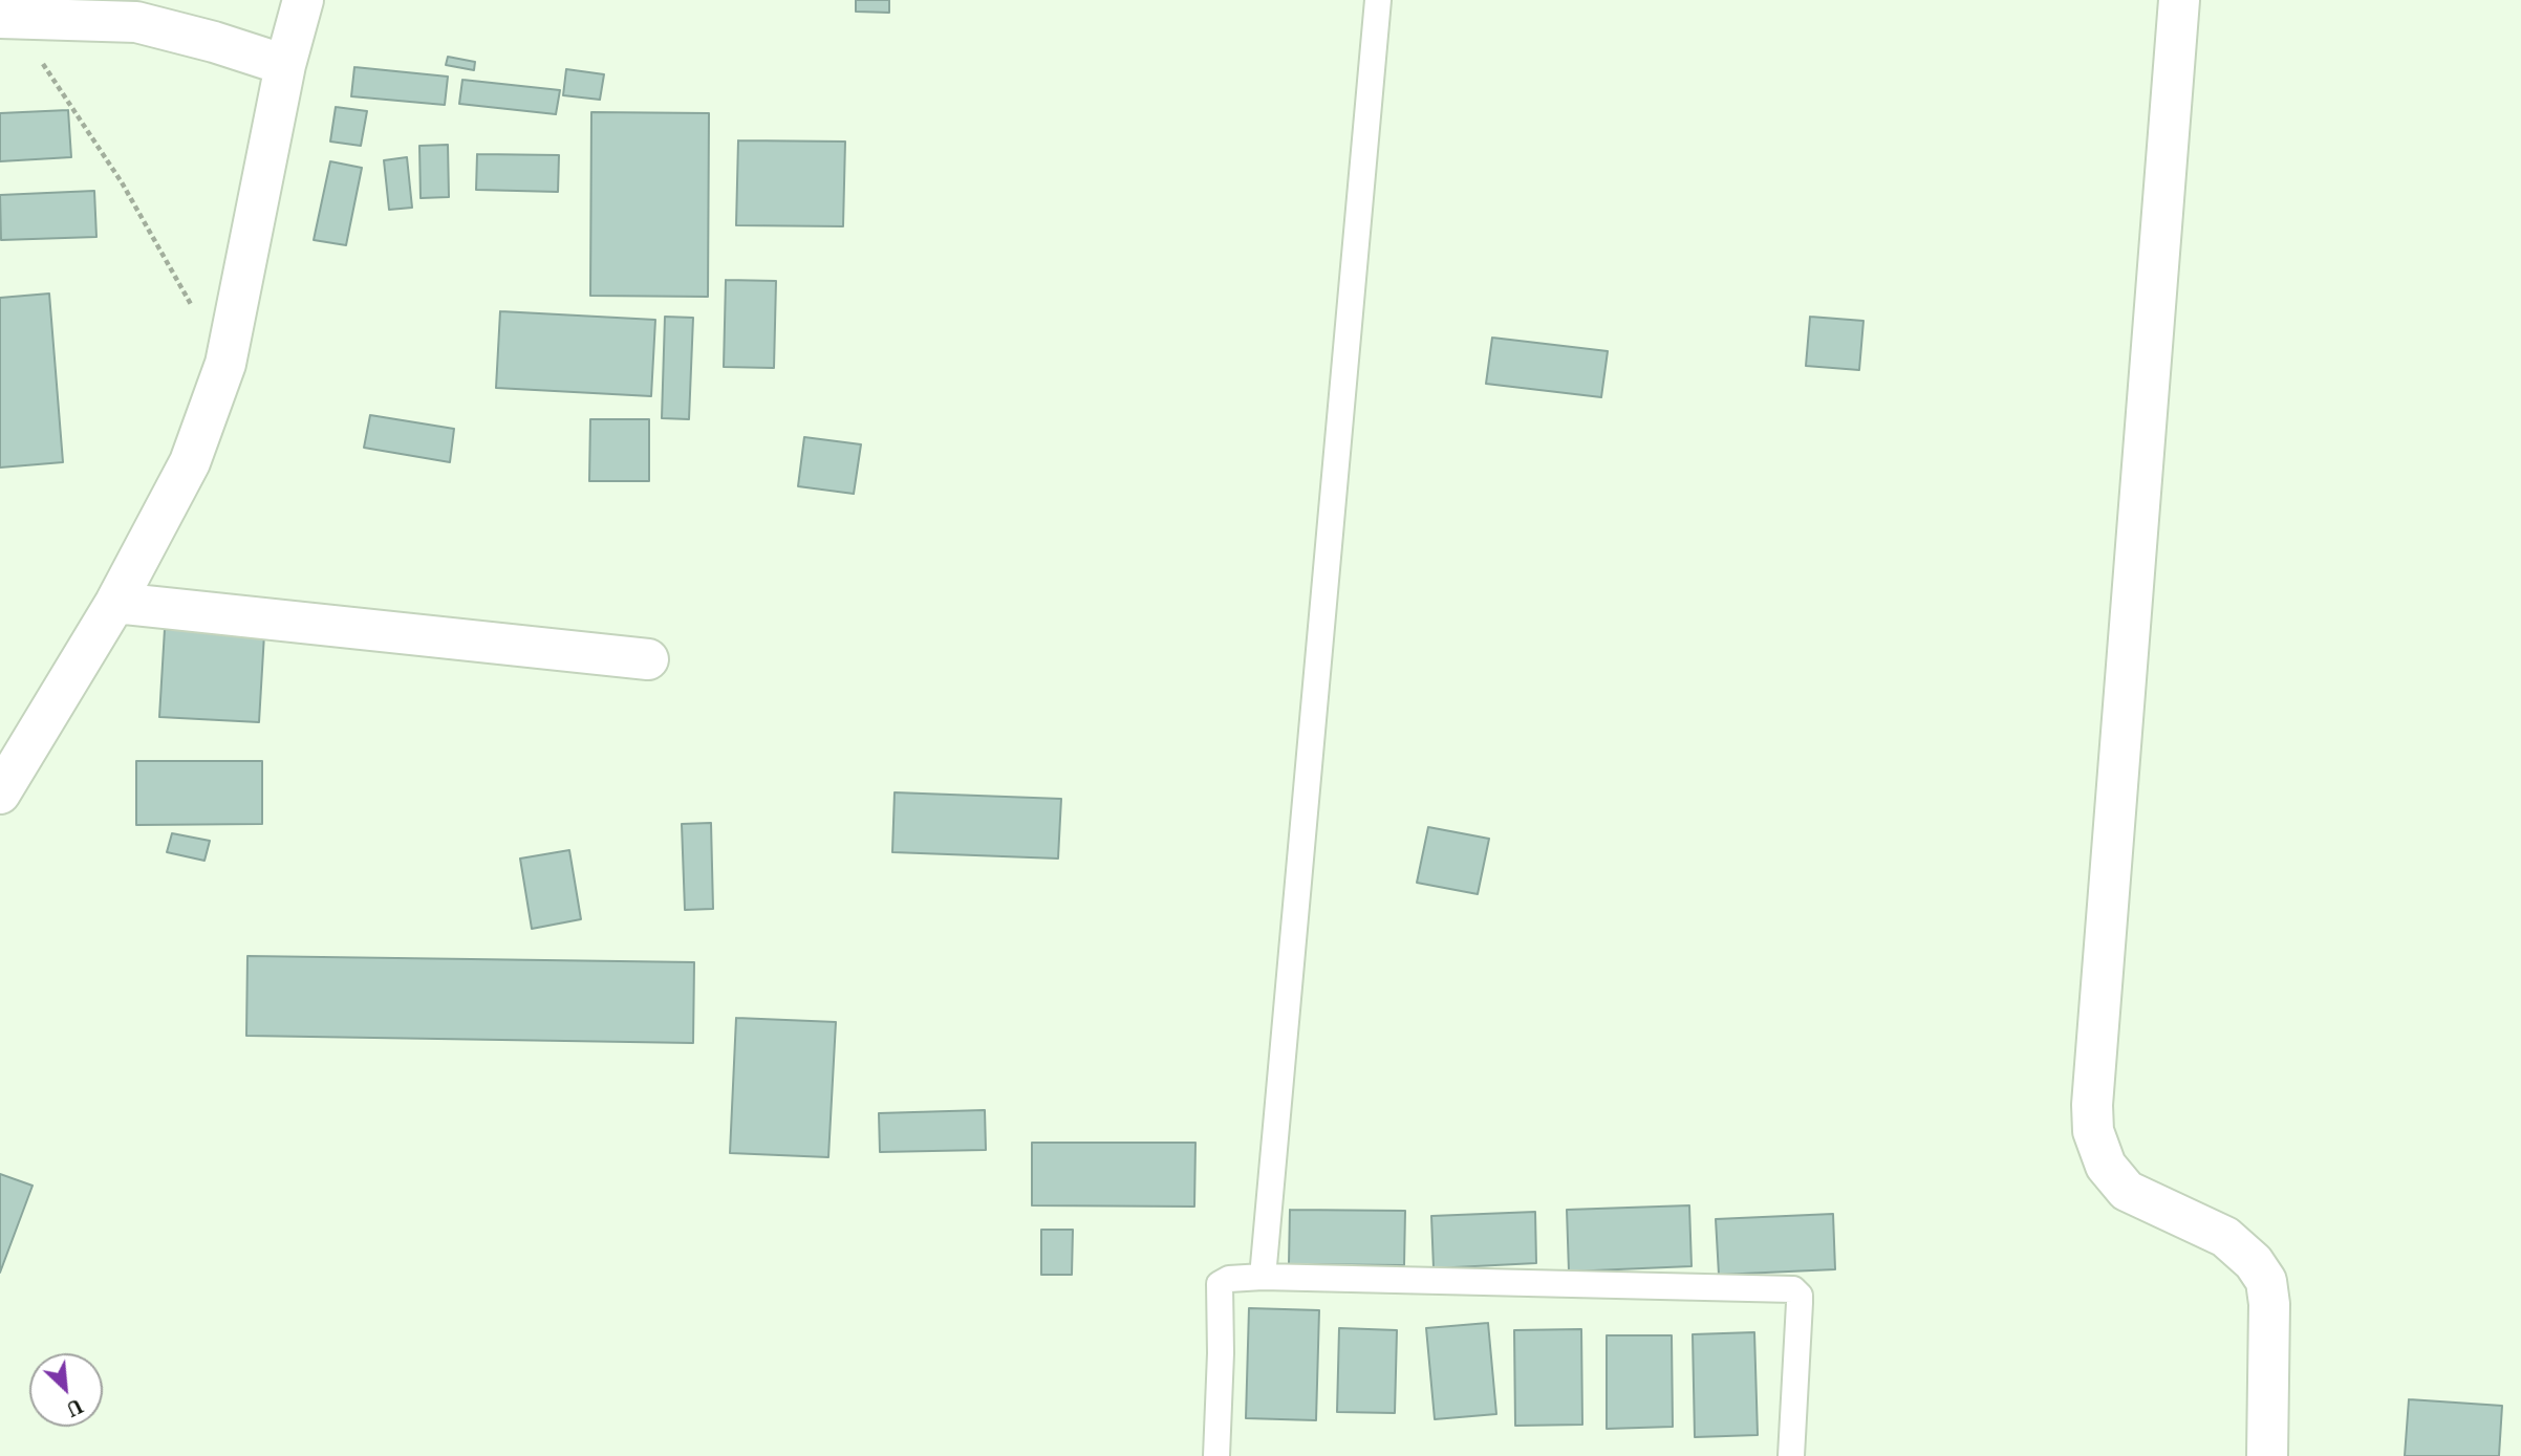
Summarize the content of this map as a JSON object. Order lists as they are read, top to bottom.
{
  "north": "bottom right"
}
